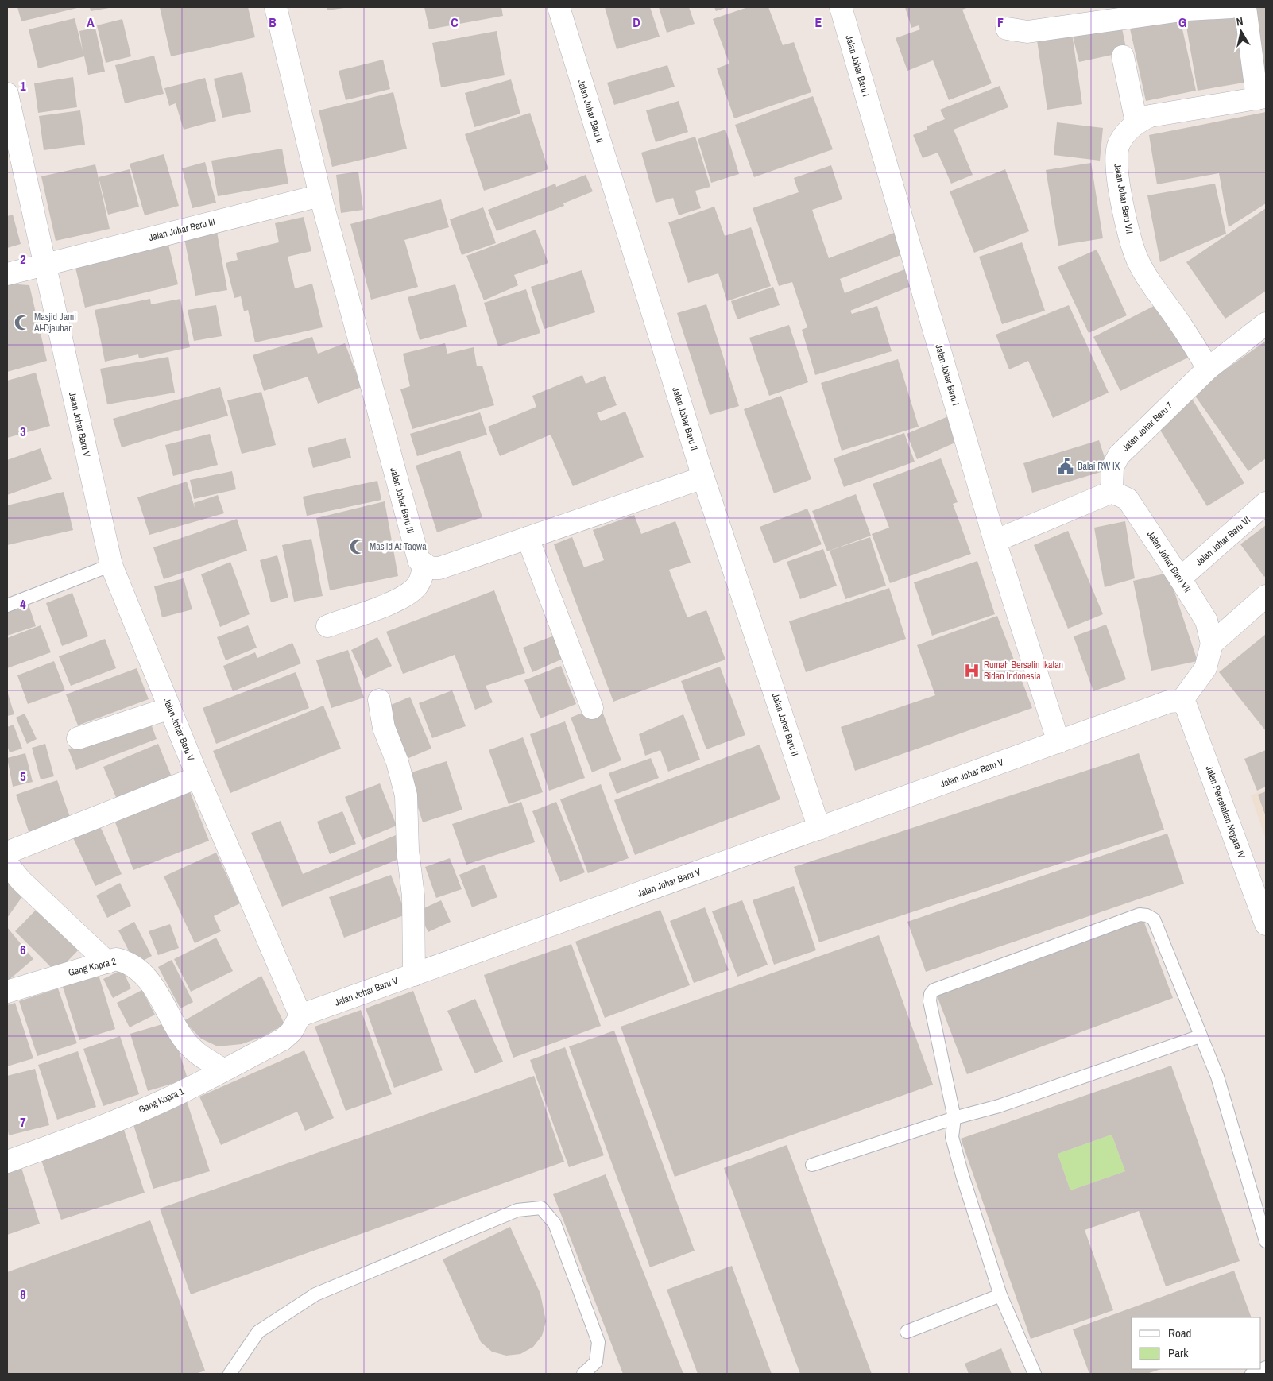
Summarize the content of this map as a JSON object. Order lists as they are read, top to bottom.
{
  "streets": {
    "street": [
      "Jalan Johar Baru I",
      "Jalan Johar Baru II",
      "Jalan Johar Baru VII",
      "Jalan Johar Baru III",
      "Jalan Johar Baru V",
      "Jalan Johar Baru 7",
      "Jalan Johar Baru VI",
      "Jalan Percetakan Negara IV",
      "Gang Kopra 2",
      "Gang Kopra 1"
    ]
  },
  "crossings": [
    ["Jalan Johar Baru I", "Jalan Johar Baru V"],
    ["Jalan Johar Baru II", "Jalan Johar Baru V"],
    ["Jalan Johar Baru VII", "Jalan Johar Baru 7"],
    ["Jalan Johar Baru VII", "Jalan Johar Baru VI"],
    ["Jalan Johar Baru III", "Jalan Johar Baru V"],
    ["Jalan Johar Baru V", "Jalan Percetakan Negara IV"],
    ["Jalan Johar Baru V", "Gang Kopra 1"],
    ["Gang Kopra 2", "Gang Kopra 1"]
  ],
  "places": {
    "mosque": ["Masjid Jami Al-Djauhar", "Masjid At Taqwa"],
    "public building": ["Balai RW IX"],
    "hospital": ["Rumah Bersalin Ikatan Bidan Indonesia"]
  },
  "legend": ["Road", "Park"],
  "north": "top",
  "grid": {
    "columns": [
      "A",
      "B",
      "C",
      "D",
      "E",
      "F",
      "G"
    ],
    "rows": [
      "1",
      "2",
      "3",
      "4",
      "5",
      "6",
      "7",
      "8"
    ]
  }
}
